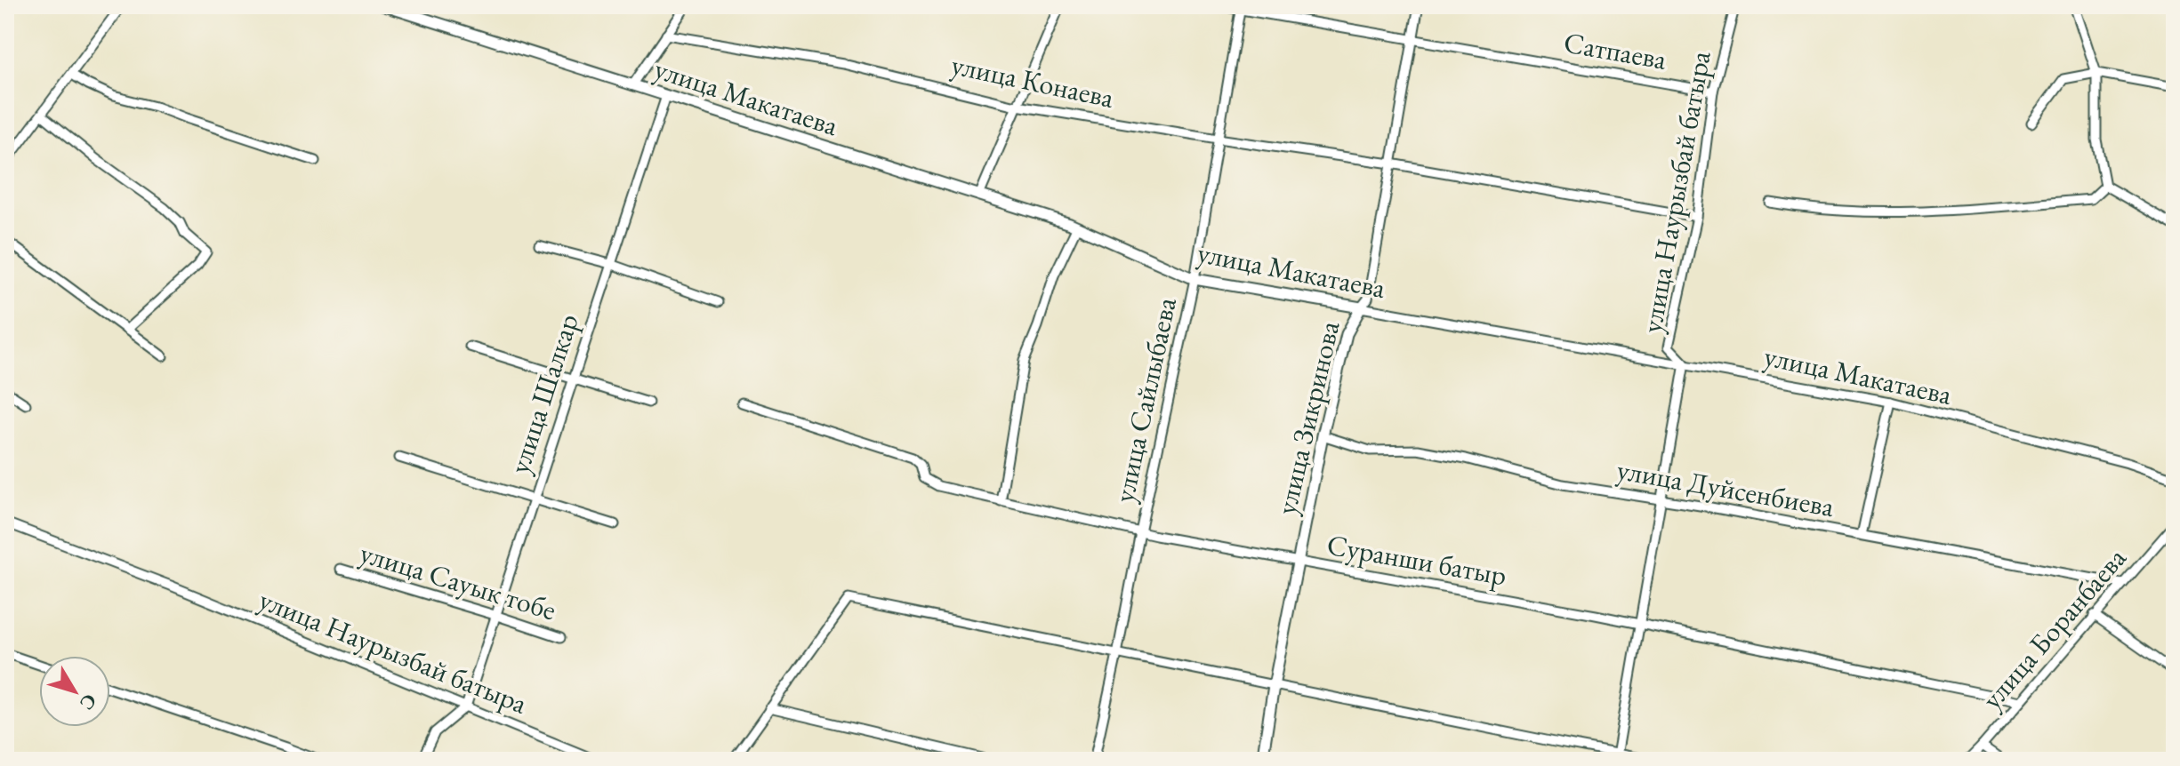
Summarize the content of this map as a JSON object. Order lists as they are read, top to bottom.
{
  "streets": {
    "street": [
      "Сатпаева",
      "улица Конаева",
      "улица Макатаева",
      "улица Наурызбай батыра",
      "улица Шалкар",
      "улица Сайлыбаева",
      "улица Зикринова",
      "улица Дуйсенбиева",
      "Суранши батыр",
      "улица Сауык тобе",
      "улица Боранбаева"
    ]
  },
  "crossings": [
    ["Сатпаева", "улица Наурызбай батыра"],
    ["Сатпаева", "улица Сайлыбаева"],
    ["Сатпаева", "улица Зикринова"],
    ["улица Конаева", "улица Наурызбай батыра"],
    ["улица Конаева", "улица Сайлыбаева"],
    ["улица Конаева", "улица Зикринова"],
    ["улица Макатаева", "улица Наурызбай батыра"],
    ["улица Макатаева", "улица Шалкар"],
    ["улица Макатаева", "улица Сайлыбаева"],
    ["улица Макатаева", "улица Зикринова"],
    ["улица Наурызбай батыра", "улица Шалкар"],
    ["улица Наурызбай батыра", "улица Дуйсенбиева"],
    ["улица Наурызбай батыра", "Суранши батыр"],
    ["улица Шалкар", "улица Сауык тобе"],
    ["улица Сайлыбаева", "Суранши батыр"],
    ["улица Зикринова", "улица Дуйсенбиева"],
    ["улица Зикринова", "Суранши батыр"],
    ["улица Дуйсенбиева", "улица Боранбаева"],
    ["Суранши батыр", "улица Боранбаева"]
  ],
  "north": "bottom right"
}
